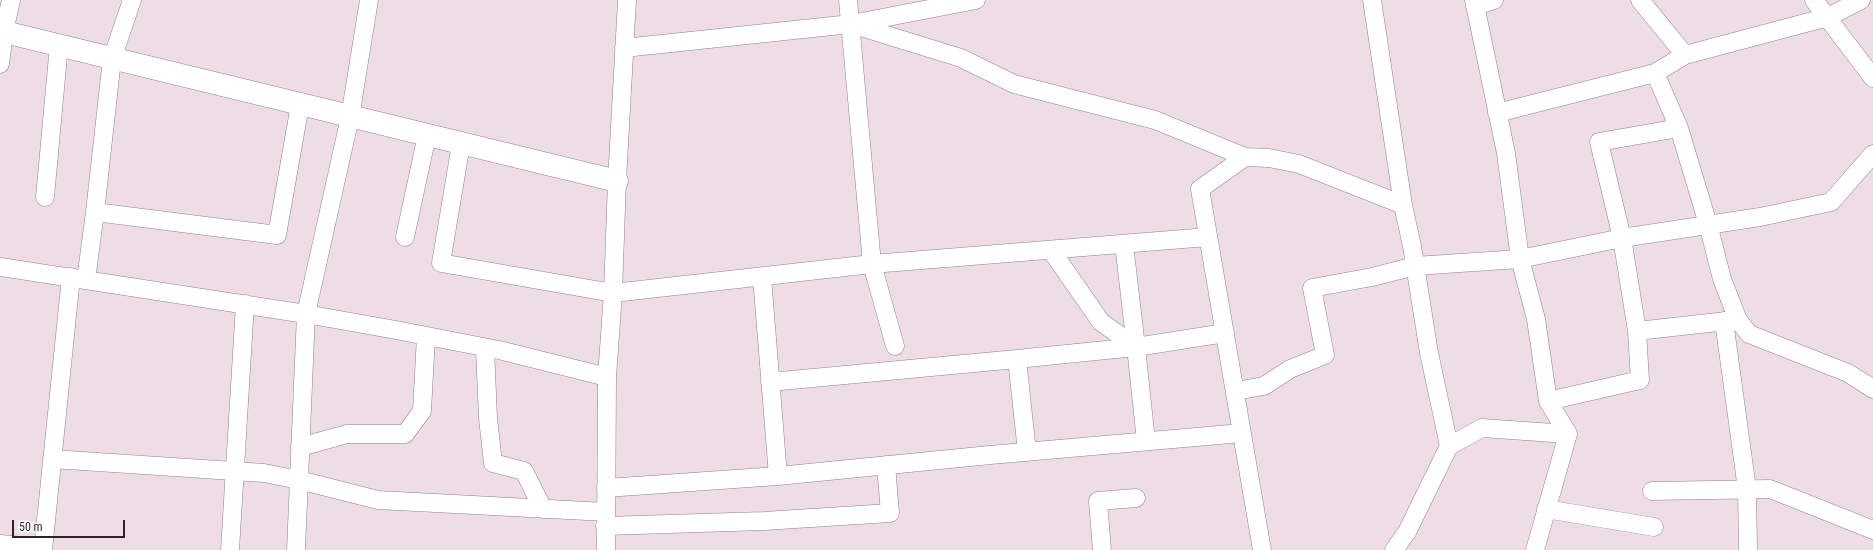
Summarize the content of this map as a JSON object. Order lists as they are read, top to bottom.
{
  "scale_bar": "50 m"
}
